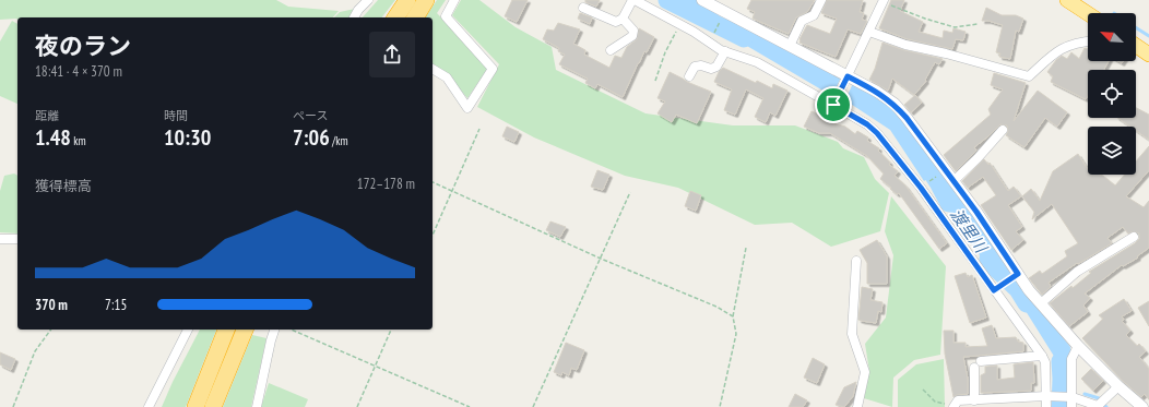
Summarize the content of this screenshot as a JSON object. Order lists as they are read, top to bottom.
{
  "water": ["渡里川"],
  "north": "top left",
  "page": {
    "heading": ["夜のラン", "18:41 · 4 × 370 m"],
    "stats": [
      ["距離", "1.48 km"],
      ["時間", "10:30"],
      ["ペース", "7:06 /km"]
    ],
    "chart": ["獲得標高", "172–178 m"],
    "list": [
      {
        "name": "370 m",
        "note": "7:15"
      }
    ]
  }
}
